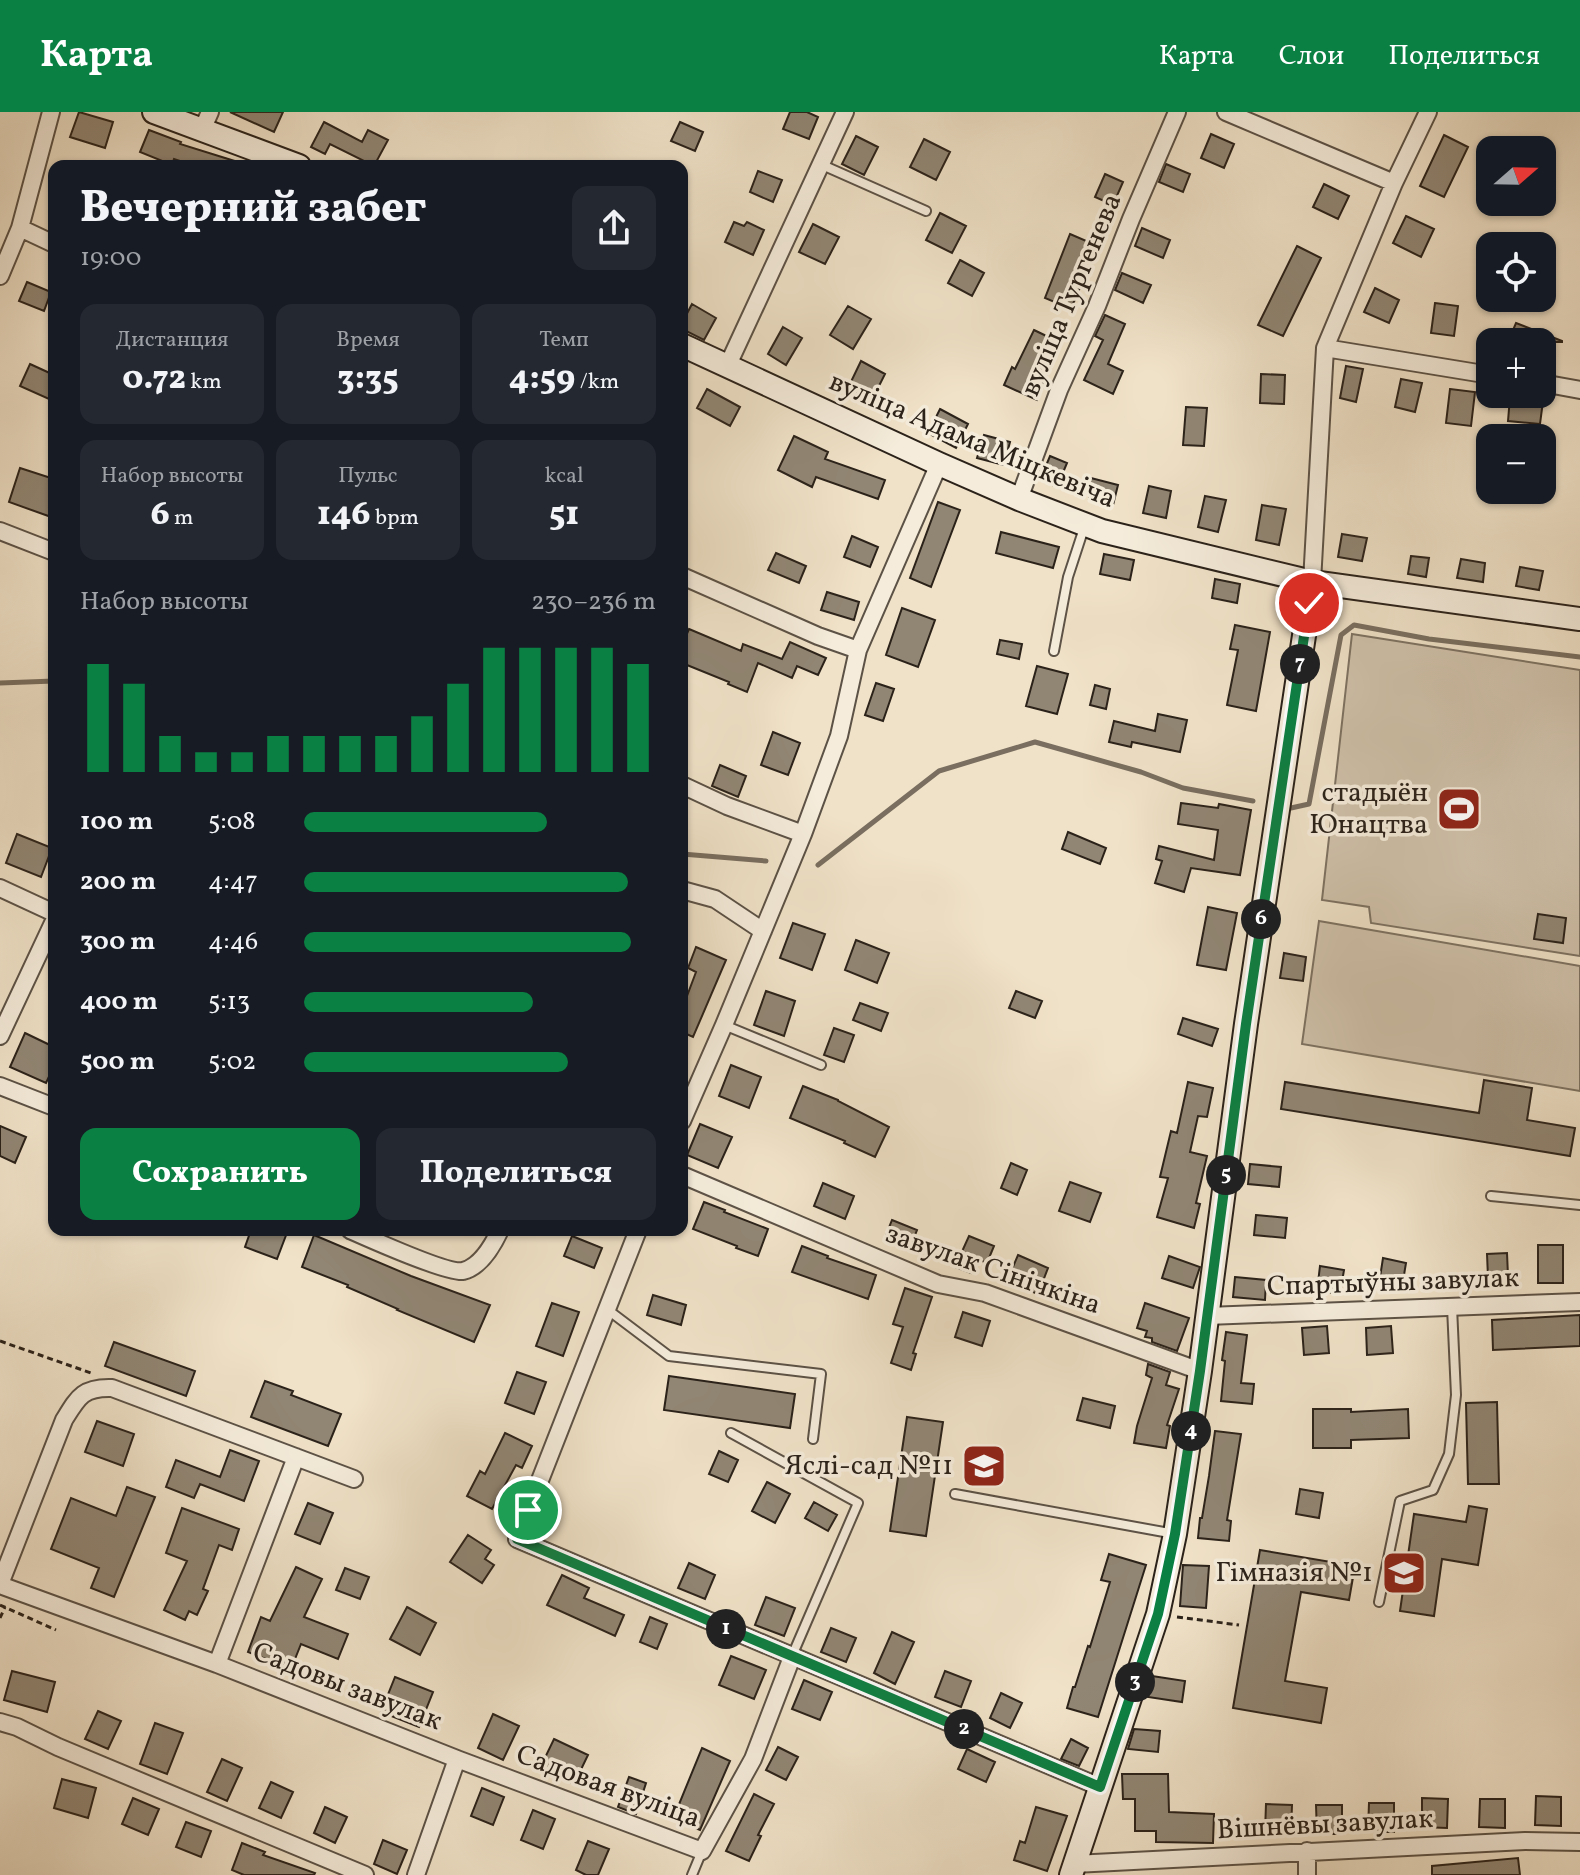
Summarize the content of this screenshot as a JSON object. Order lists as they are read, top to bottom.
{
  "streets": {
    "street": [
      "вуліца Тургенева",
      "вуліца Адама Міцкевіча",
      "завулак Сінічкіна",
      "Спартыўны завулак",
      "Садовы завулак",
      "Садовая вуліца",
      "Вішнёвы завулак"
    ]
  },
  "crossings": [
    ["вуліца Тургенева", "вуліца Адама Міцкевіча"],
    ["Садовы завулак", "Садовая вуліца"]
  ],
  "places": {
    "sports": ["стадыён Юнацтва"],
    "school or university": ["Яслі-сад №11", "Гімназія №1"]
  },
  "north": "right",
  "page": {
    "header": "Карта",
    "nav": ["Карта", "Слои", "Поделиться"],
    "map_buttons": ["+", "−"],
    "heading": ["Вечерний забег", "19:00"],
    "stats": [
      ["Дистанция", "0.72 km"],
      ["Время", "3:35"],
      ["Темп", "4:59 /km"],
      ["Набор высоты", "6 m"],
      ["Пульс", "146 bpm"],
      ["kcal", "51"]
    ],
    "chart": ["Набор высоты", "230–236 m"],
    "pins": [
      "7",
      "6",
      "5",
      "4",
      "1",
      "3",
      "2"
    ],
    "list": [
      {
        "name": "100 m",
        "note": "5:08"
      },
      {
        "name": "200 m",
        "note": "4:47"
      },
      {
        "name": "300 m",
        "note": "4:46"
      },
      {
        "name": "400 m",
        "note": "5:13"
      },
      {
        "name": "500 m",
        "note": "5:02"
      }
    ],
    "buttons": ["Сохранить", "Поделиться"]
  }
}
